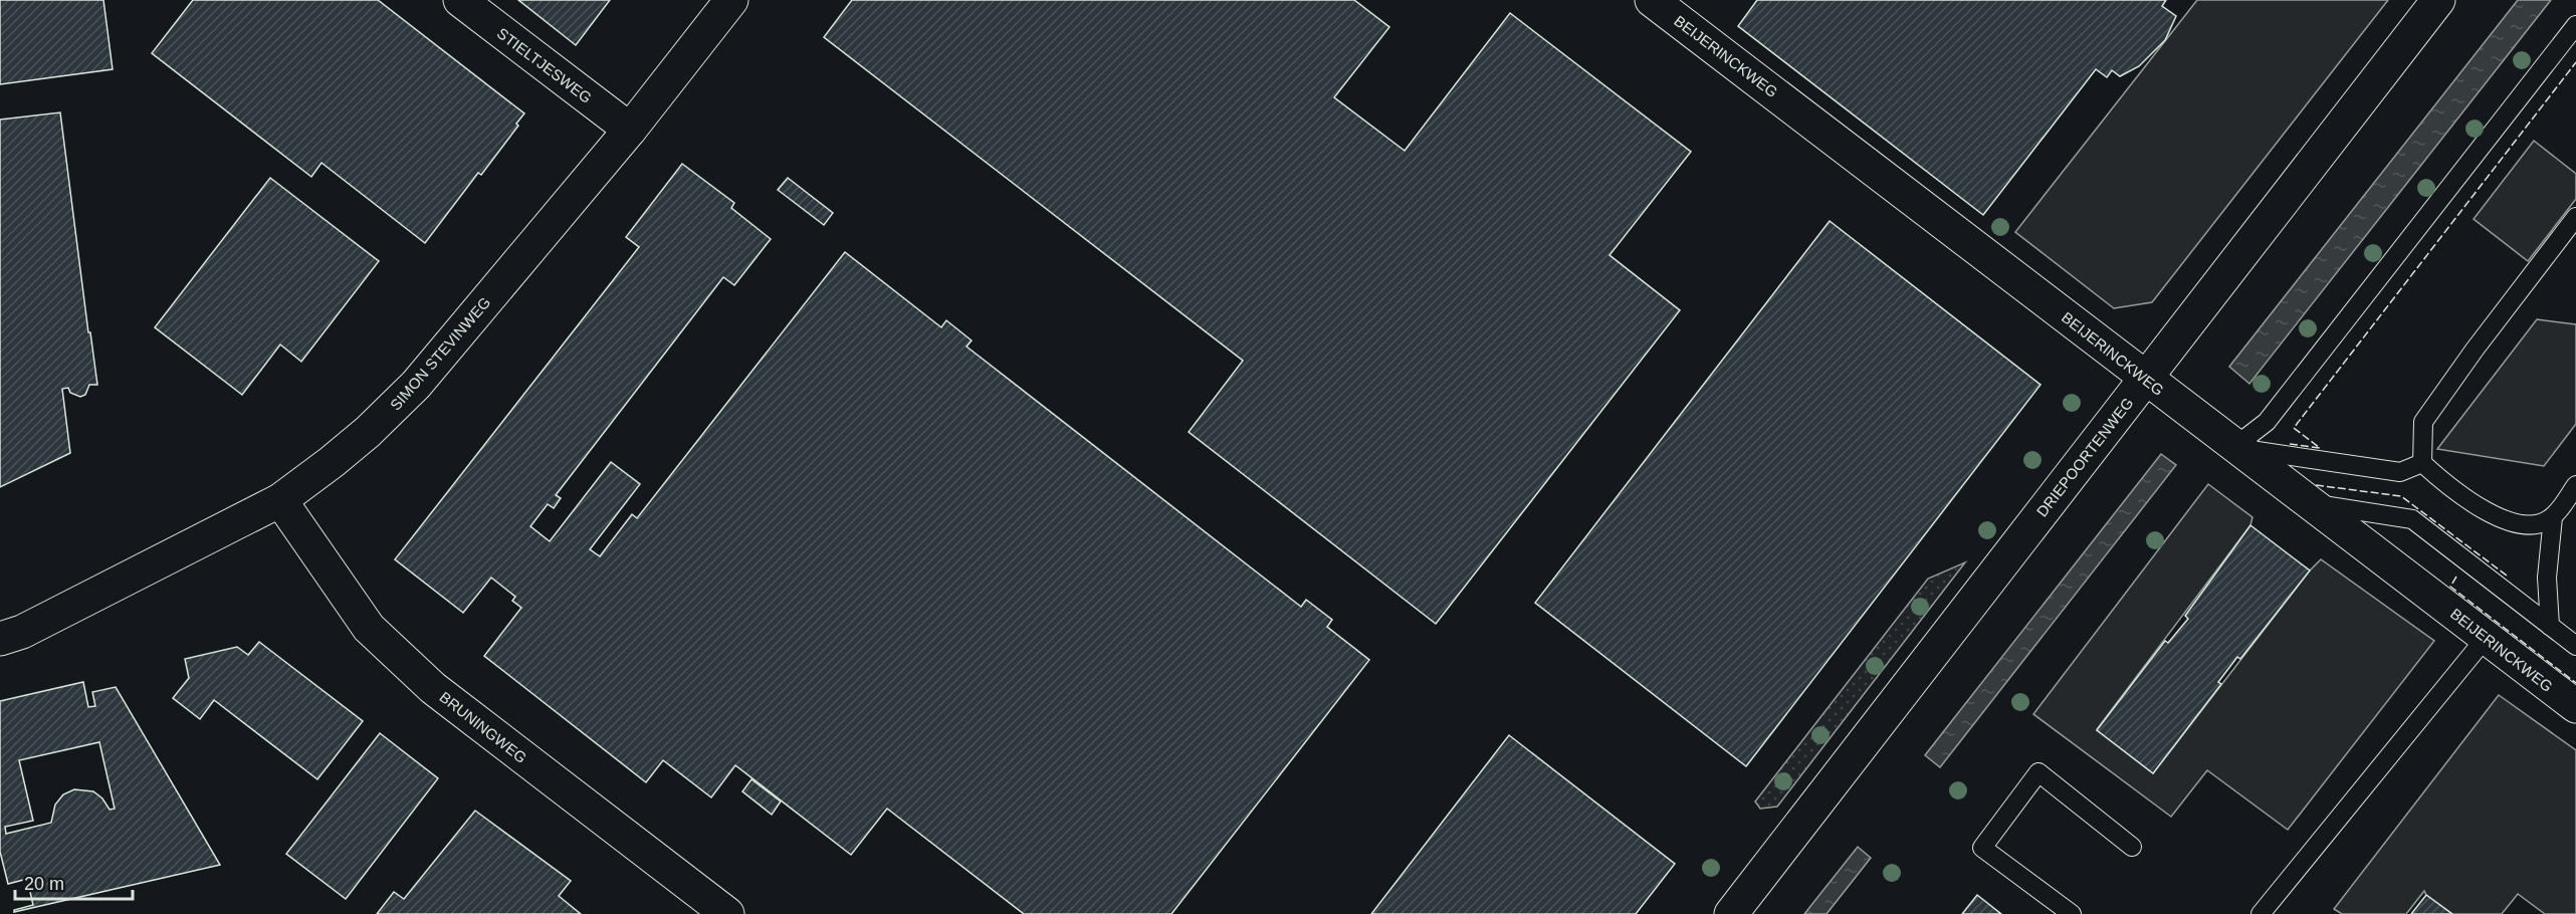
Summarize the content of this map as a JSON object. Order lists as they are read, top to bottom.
{
  "streets": {
    "street": [
      "BEIJERINCKWEG",
      "STIELTJESWEG",
      "SIMON STEVINWEG",
      "DRIEPOORTENWEG",
      "BRUNINGWEG"
    ]
  },
  "crossings": [
    ["BEIJERINCKWEG", "DRIEPOORTENWEG"],
    ["STIELTJESWEG", "SIMON STEVINWEG"],
    ["SIMON STEVINWEG", "BRUNINGWEG"]
  ],
  "scale_bar": "20 m"
}
